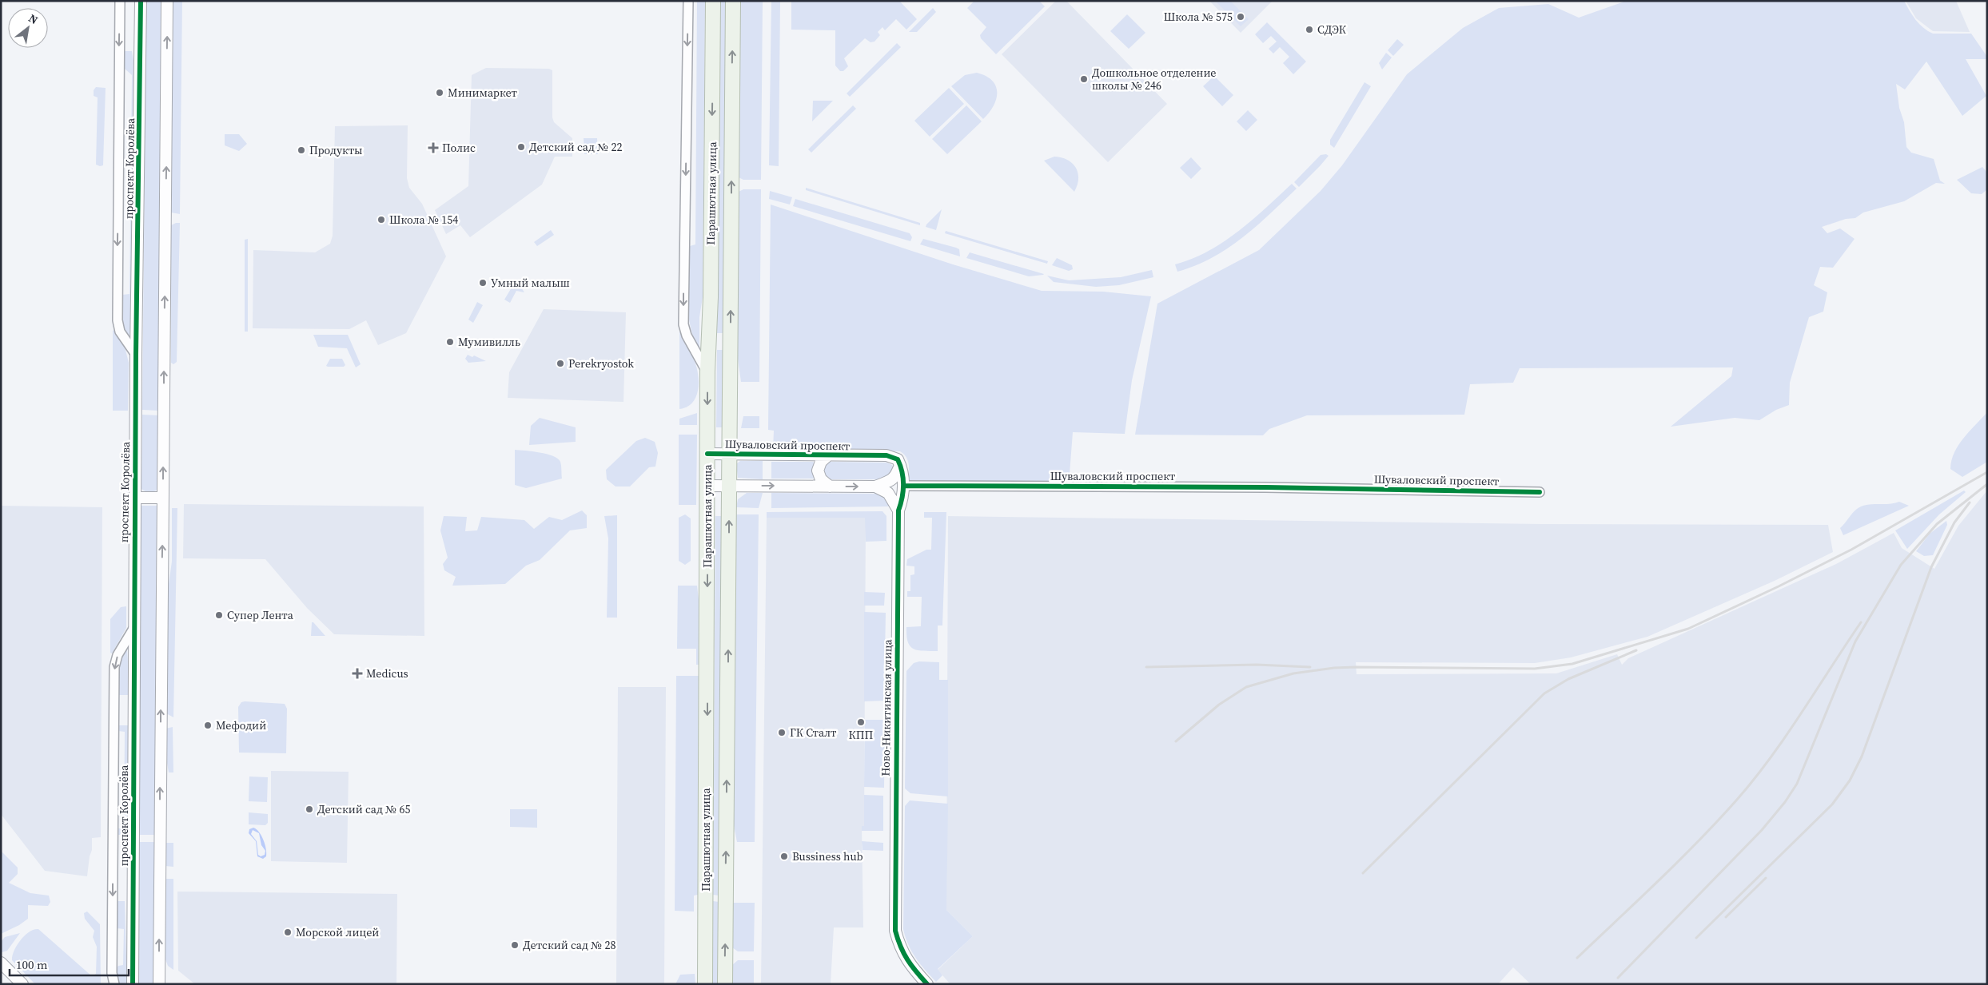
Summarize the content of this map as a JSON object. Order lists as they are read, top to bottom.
{
  "streets": {
    "main road": ["Парашютная улица"],
    "street": ["проспект Королёва", "Шуваловский проспект", "Ново-Никитинская улица"]
  },
  "crossings": [
    ["Парашютная улица", "Шуваловский проспект"],
    ["Шуваловский проспект", "Ново-Никитинская улица"]
  ],
  "places": {
    "other": [
      "Школа № 575",
      "СДЭК",
      "Дошкольное отделение школы № 246",
      "Минимаркет",
      "Детский сад № 22",
      "Продукты",
      "Школа № 154",
      "Умный малыш",
      "Мумивилль",
      "Perekryostok",
      "Супер Лента",
      "КПП",
      "Мефодий",
      "ГК Сталт",
      "Детский сад № 65",
      "Bussiness hub",
      "Морской лицей",
      "Детский сад № 28"
    ],
    "health": ["Полис", "Medicus"]
  },
  "scale_bar": "100 m",
  "north": "top right"
}
